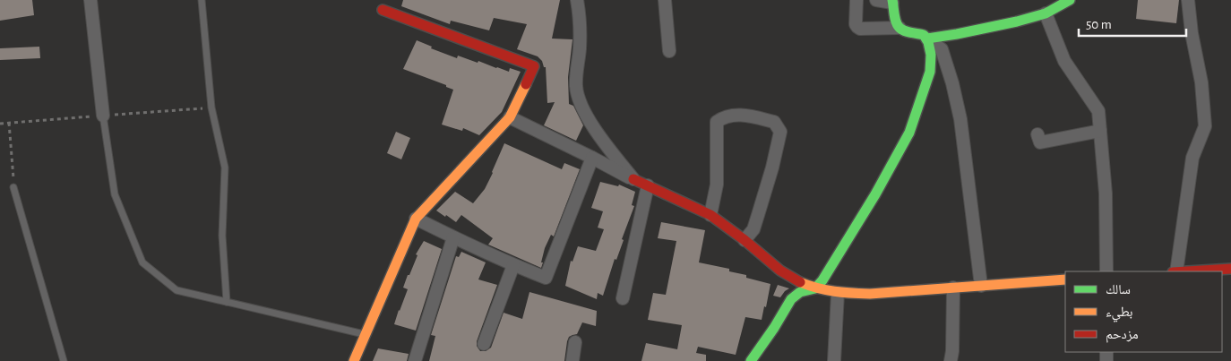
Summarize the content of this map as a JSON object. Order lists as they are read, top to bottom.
{
  "legend": ["سالك", "بطيء", "مزدحم"],
  "scale_bar": "50 m"
}
